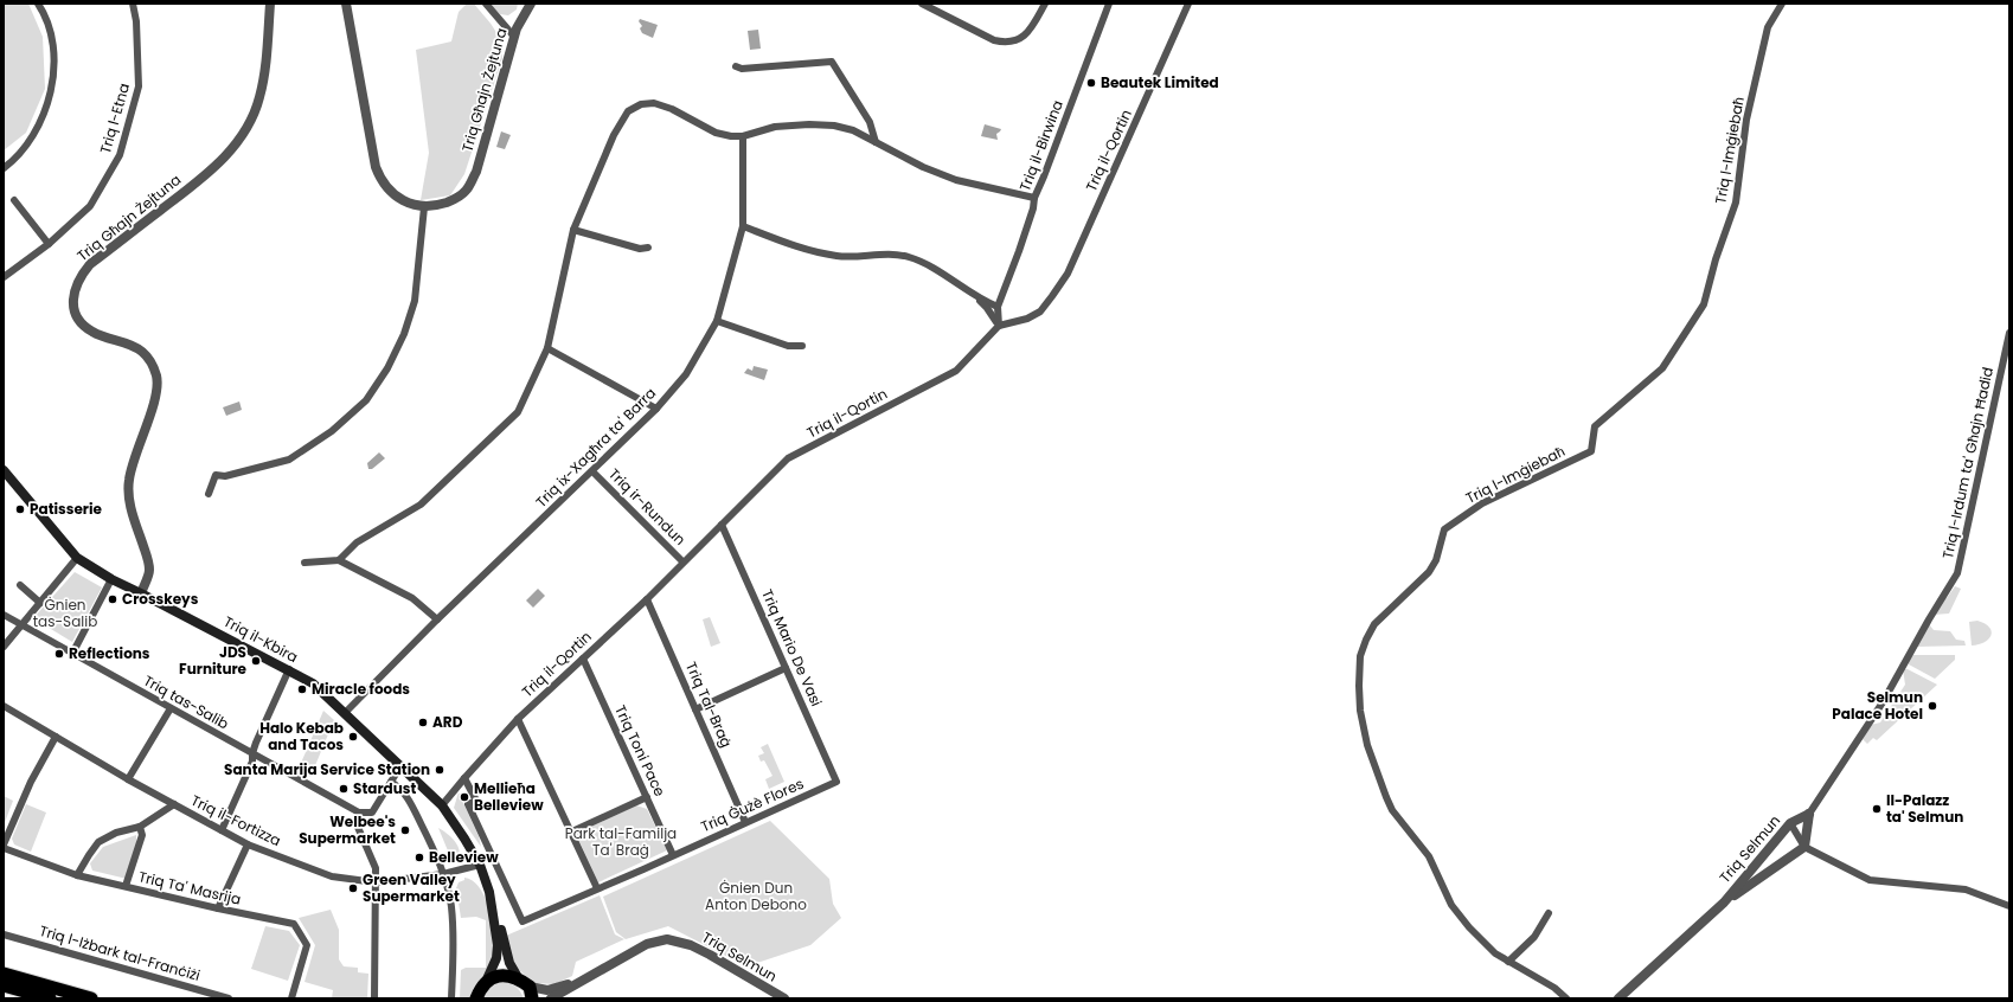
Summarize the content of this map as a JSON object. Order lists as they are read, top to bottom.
{
  "streets": {
    "main road": ["Triq il-Kbira"],
    "street": [
      "Triq Għajn Żejtuna",
      "Triq l-Etna",
      "Triq il-Birwina",
      "Triq il-Qortin",
      "Triq l-Imġiebaħ",
      "Triq ix-Xagħra ta' Barra",
      "Triq l-Irdum ta' Għajn Ħadid",
      "Triq ir-Rundun",
      "Triq Mario De Vasi",
      "Triq tas-Salib",
      "Triq Tal-Braġ",
      "Triq Toni Pace",
      "Triq Ġużè Flores",
      "Triq il-Fortizza",
      "Triq Selmun",
      "Triq Ta' Masrija",
      "Triq l-Iżbark tal-Franċiżi"
    ]
  },
  "crossings": [
    ["Triq Għajn Żejtuna", "Triq il-Kbira"],
    ["Triq il-Birwina", "Triq il-Qortin"],
    ["Triq il-Qortin", "Triq ir-Rundun"],
    ["Triq il-Qortin", "Triq il-Kbira"],
    ["Triq il-Qortin", "Triq Mario De Vasi"],
    ["Triq il-Qortin", "Triq Tal-Braġ"],
    ["Triq il-Qortin", "Triq Toni Pace"],
    ["Triq il-Qortin", "Triq Ġużè Flores"],
    ["Triq ix-Xagħra ta' Barra", "Triq ir-Rundun"],
    ["Triq ix-Xagħra ta' Barra", "Triq il-Kbira"],
    ["Triq l-Irdum ta' Għajn Ħadid", "Triq Selmun"],
    ["Triq il-Kbira", "Triq il-Fortizza"],
    ["Triq Mario De Vasi", "Triq Ġużè Flores"],
    ["Triq Tal-Braġ", "Triq Ġużè Flores"],
    ["Triq Toni Pace", "Triq Ġużè Flores"]
  ],
  "parks": ["Ġnien tas-Salib", "Park tal-Familja Ta' Braġ", "Ġnien Dun Anton Debono"],
  "places": [
    "Beautek Limited",
    "Patisserie",
    "Crosskeys",
    "Reflections",
    "JDS Furniture",
    "Miracle foods",
    "Selmun Palace Hotel",
    "ARD",
    "Halo Kebab and Tacos",
    "Santa Marija Service Station",
    "Stardust",
    "Mellieħa Belleview",
    "Il-Palazz ta' Selmun",
    "Welbee's Supermarket",
    "Belleview",
    "Green Valley Supermarket"
  ]
}
